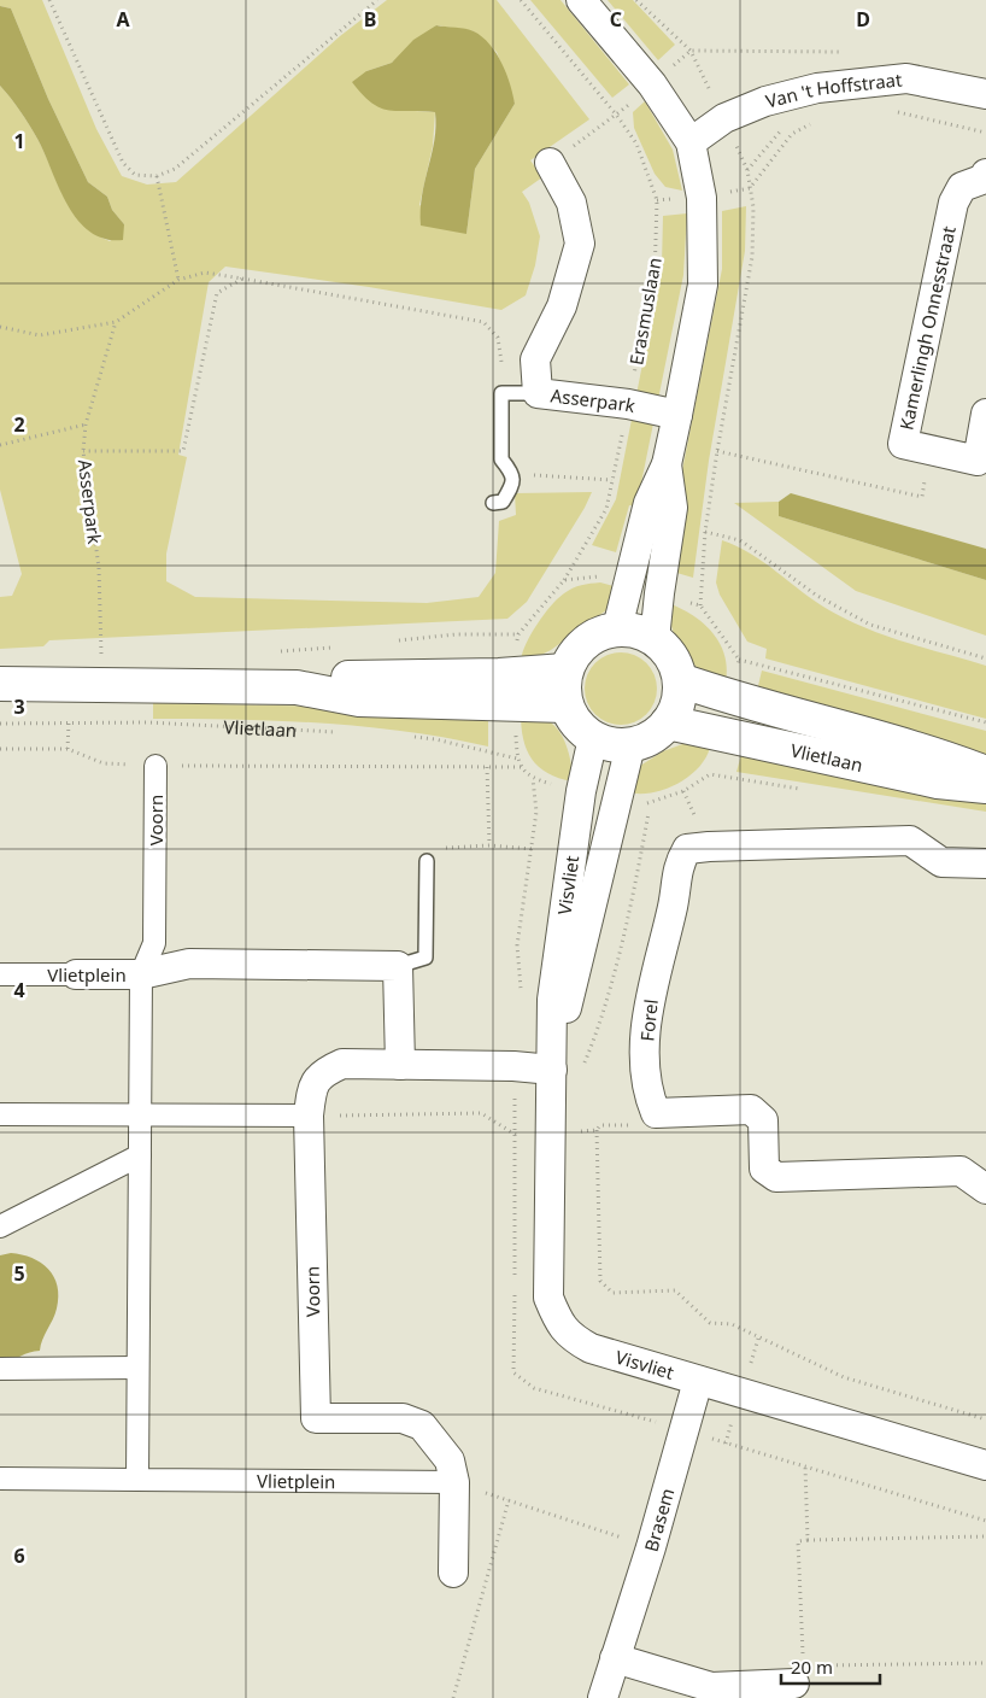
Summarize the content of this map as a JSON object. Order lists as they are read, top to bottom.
{
  "streets": {
    "street": [
      "Van 't Hoffstraat",
      "Kamerlingh Onnesstraat",
      "Asserpark",
      "Vlietlaan",
      "Voorn",
      "Visvliet",
      "Vlietplein",
      "Forel",
      "Brasem"
    ],
    "path": ["Erasmuslaan"]
  },
  "crossings": [
    ["Erasmuslaan", "Asserpark"],
    ["Vlietlaan", "Visvliet"],
    ["Voorn", "Visvliet"],
    ["Voorn", "Vlietplein"],
    ["Visvliet", "Brasem"]
  ],
  "scale_bar": "20 m",
  "grid": {
    "columns": [
      "A",
      "B",
      "C",
      "D"
    ],
    "rows": [
      "1",
      "2",
      "3",
      "4",
      "5",
      "6"
    ]
  }
}
